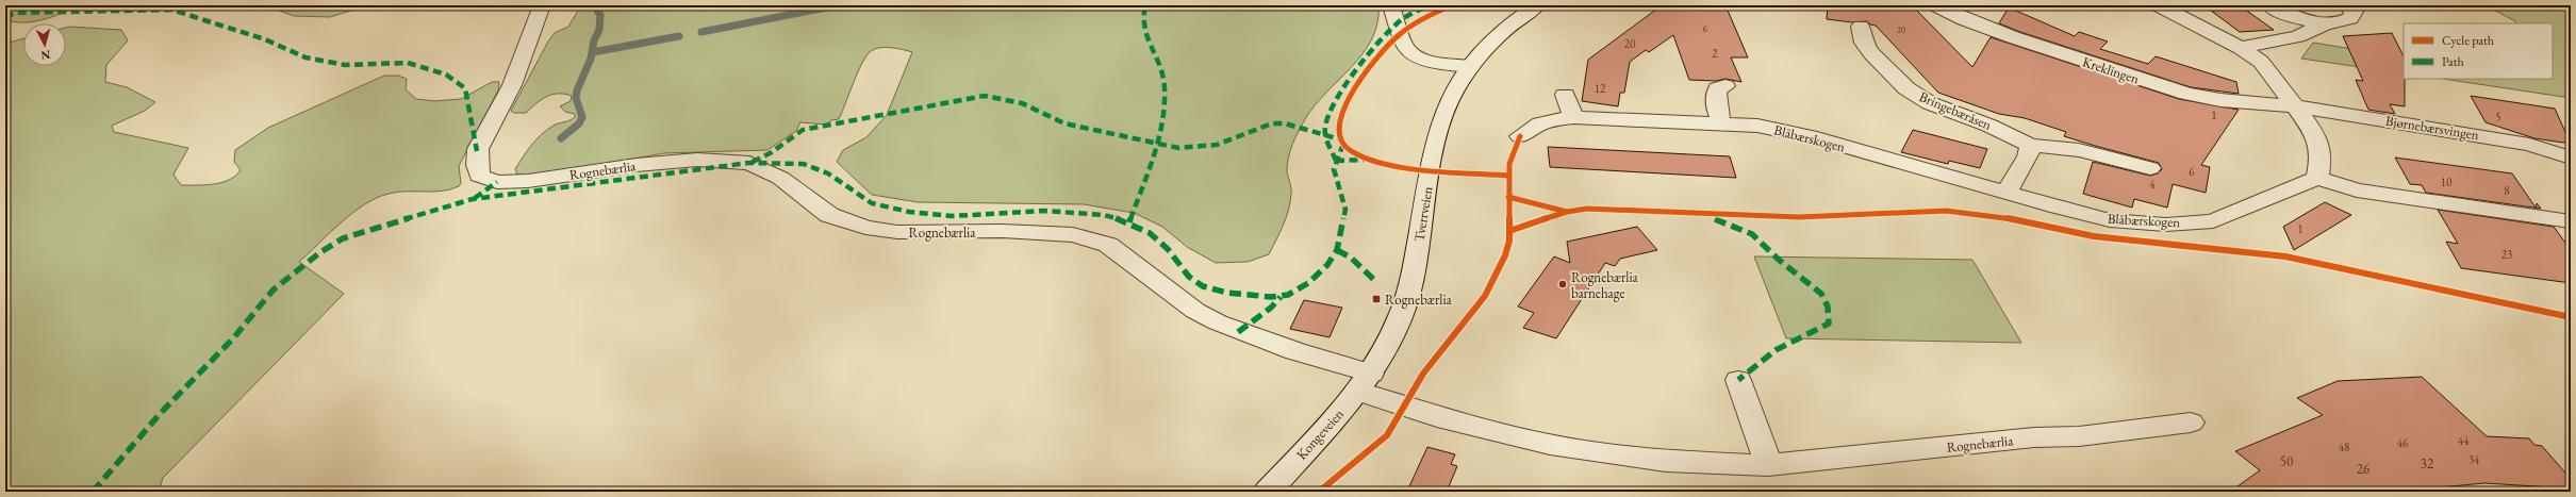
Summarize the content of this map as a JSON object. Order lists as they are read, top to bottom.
{
  "streets": {
    "street": [
      "Kreklingen",
      "Bringebæråsen",
      "Bjørnebærsvingen",
      "Blåbærskogen",
      "Rognebærlia",
      "Tverrveien",
      "Kongeveien"
    ]
  },
  "crossings": [
    ["Kreklingen", "Bjørnebærsvingen"],
    ["Rognebærlia", "Tverrveien"],
    ["Rognebærlia", "Kongeveien"],
    ["Tverrveien", "Kongeveien"]
  ],
  "places": {
    "other": ["Rognebærlia barnehage"],
    "transit": ["Rognebærlia"]
  },
  "house_numbers": [
    "6",
    "20",
    "20",
    "2",
    "12",
    "1",
    "5",
    "6",
    "10",
    "4",
    "8",
    "1",
    "23",
    "44",
    "46",
    "48",
    "34",
    "50",
    "32",
    "26"
  ],
  "legend": ["Cycle path", "Path"],
  "north": "bottom"
}
